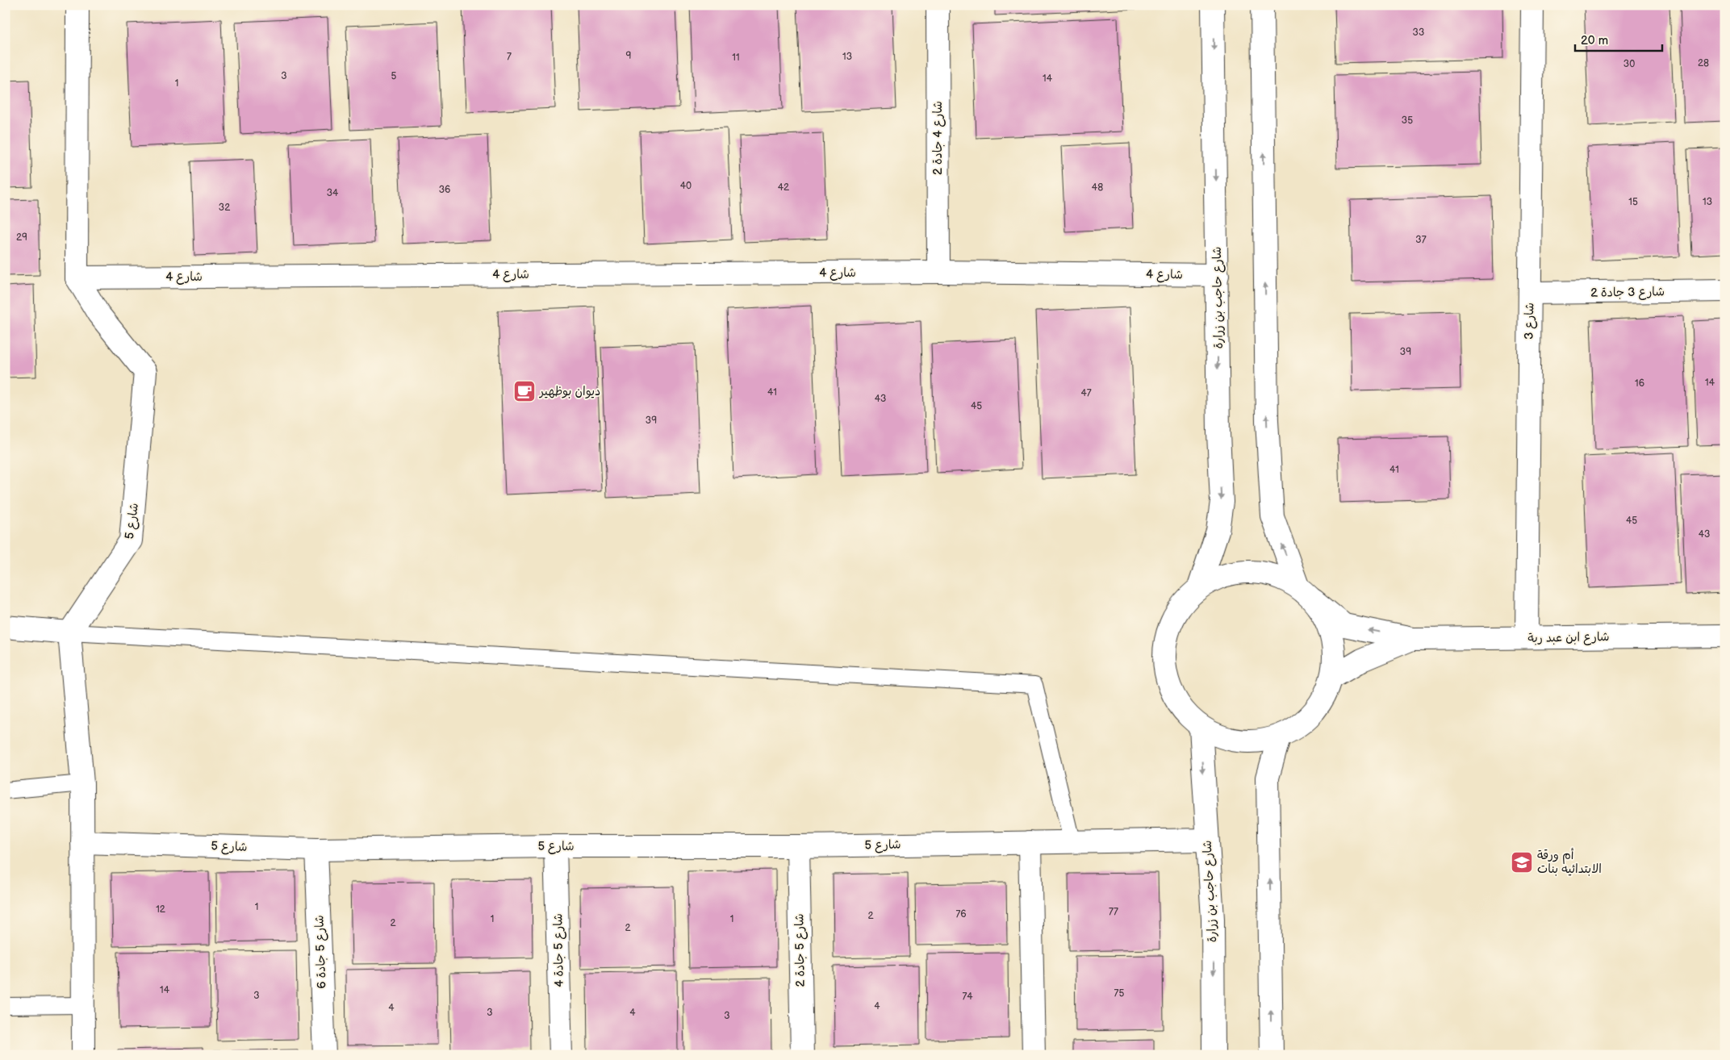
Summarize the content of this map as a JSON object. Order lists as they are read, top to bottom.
{
  "streets": {
    "street": [
      "شارع 4 جادة 2",
      "شارع 4",
      "شارع 3 جادة 2",
      "شارع حاجب بن زرارة",
      "شارع 3",
      "شارع 5",
      "شارع ابن عبد ربة",
      "شارع 5 جادة 4",
      "شارع 5 جادة 2",
      "شارع 5 جادة 6"
    ]
  },
  "crossings": [
    ["شارع 4 جادة 2", "شارع 4"],
    ["شارع 4", "شارع حاجب بن زرارة"],
    ["شارع 4", "شارع 5"],
    ["شارع 3 جادة 2", "شارع 3"],
    ["شارع حاجب بن زرارة", "شارع 5"],
    ["شارع 3", "شارع ابن عبد ربة"],
    ["شارع 5", "شارع 5 جادة 4"],
    ["شارع 5", "شارع 5 جادة 2"],
    ["شارع 5", "شارع 5 جادة 6"]
  ],
  "places": {
    "cafe": ["ديوان بوظهير"],
    "school or university": ["أم ورقة الابتدائيه بنات"]
  },
  "house_numbers": [
    "33",
    "9",
    "7",
    "13",
    "11",
    "28",
    "30",
    "3",
    "5",
    "14",
    "1",
    "35",
    "40",
    "42",
    "48",
    "36",
    "34",
    "15",
    "13",
    "32",
    "29",
    "37",
    "39",
    "14",
    "16",
    "41",
    "47",
    "43",
    "45",
    "39",
    "41",
    "45",
    "43",
    "1",
    "12",
    "77",
    "76",
    "2",
    "1",
    "1",
    "2",
    "2",
    "14",
    "75",
    "3",
    "74",
    "4",
    "4",
    "3",
    "4",
    "3"
  ],
  "scale_bar": "20 m"
}
